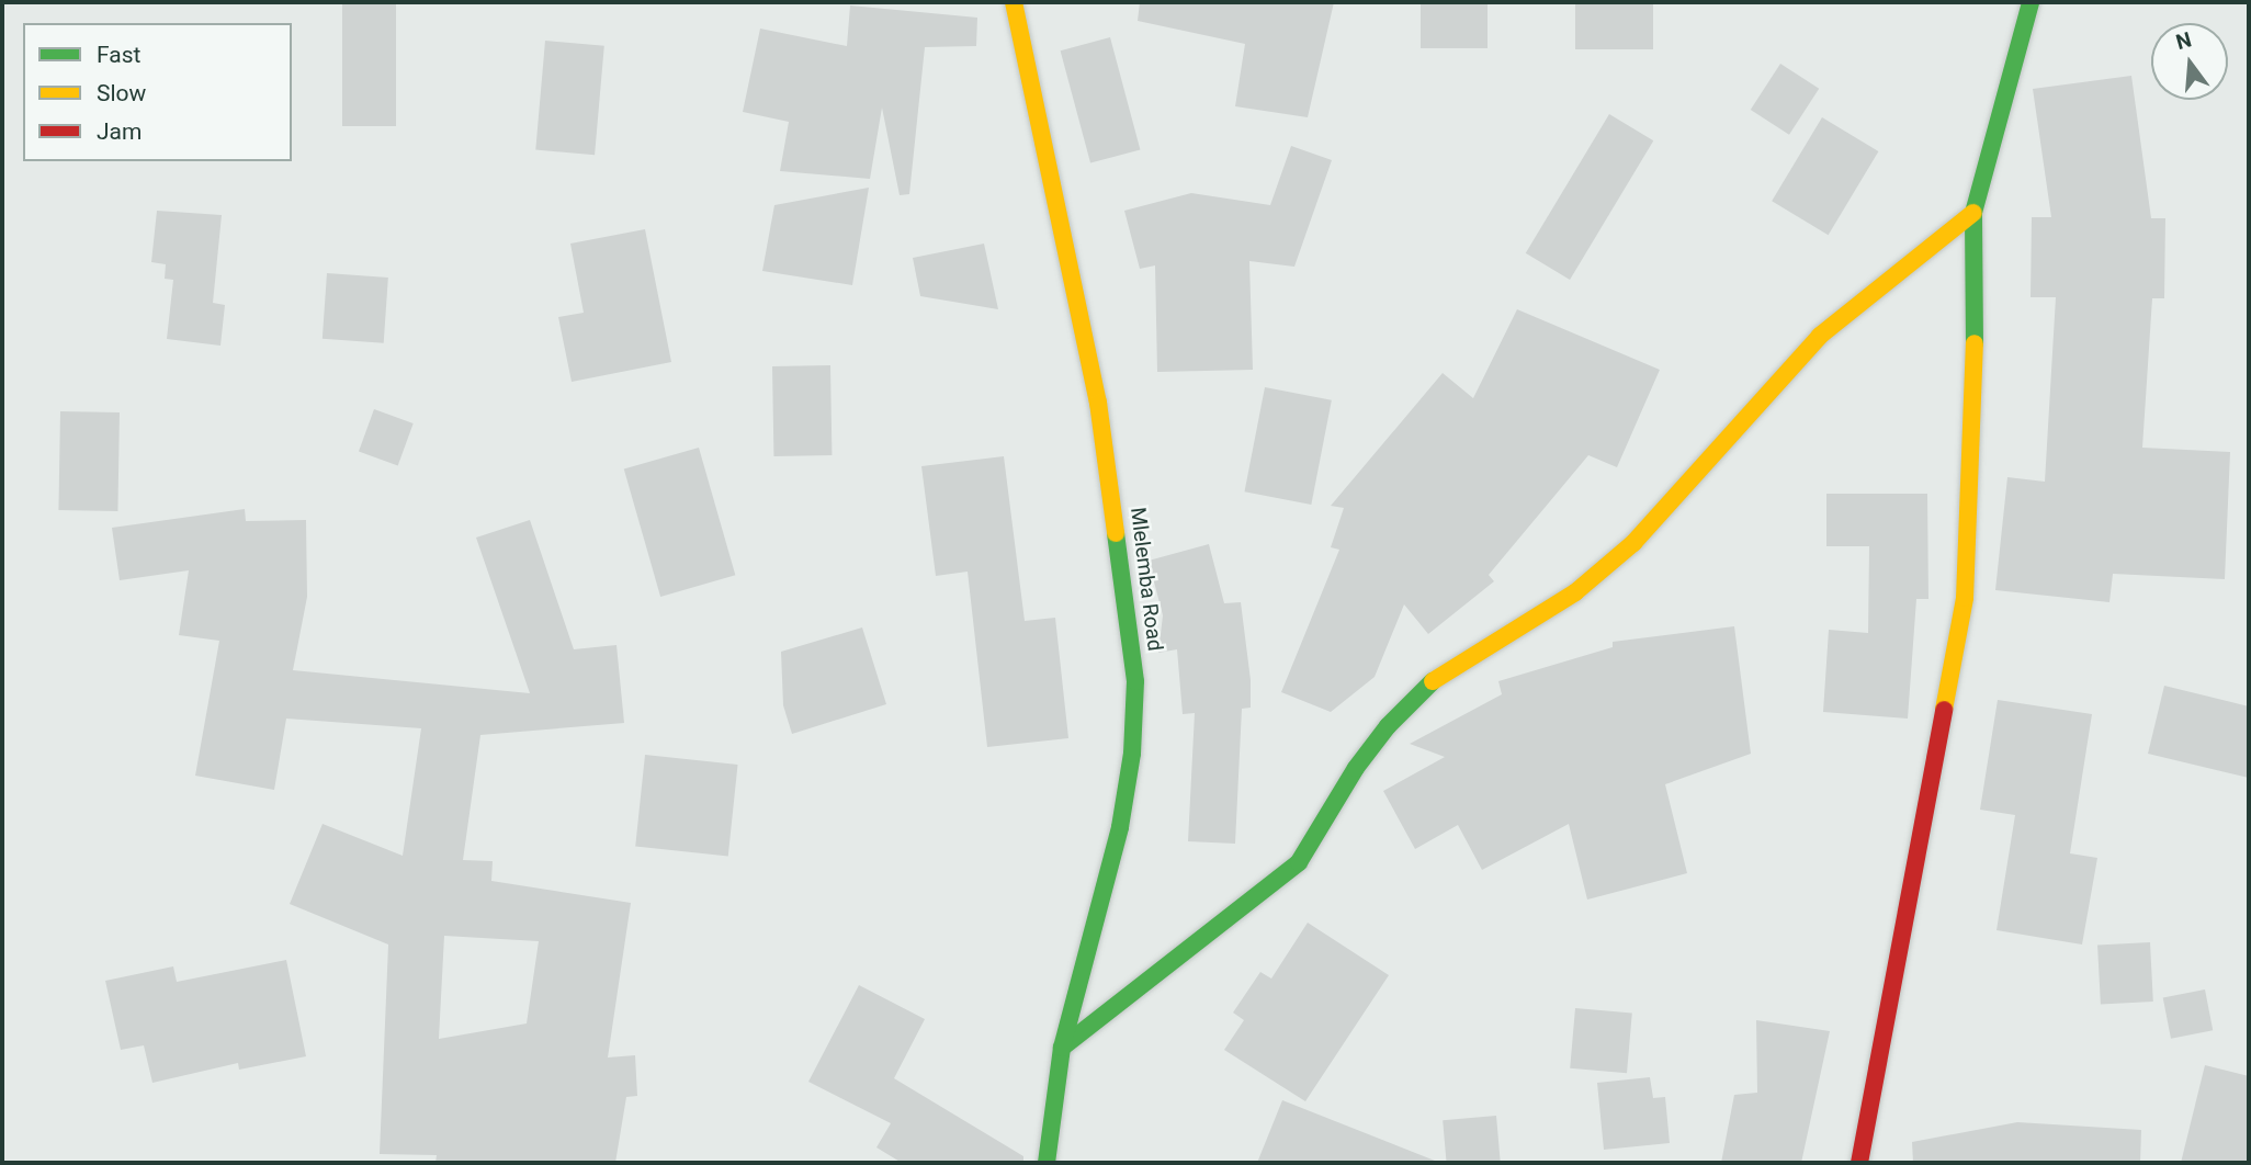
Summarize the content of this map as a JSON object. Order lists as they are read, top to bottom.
{
  "streets": {
    "street": ["Mlelemba Road"]
  },
  "legend": ["Fast", "Slow", "Jam"],
  "north": "top"
}
